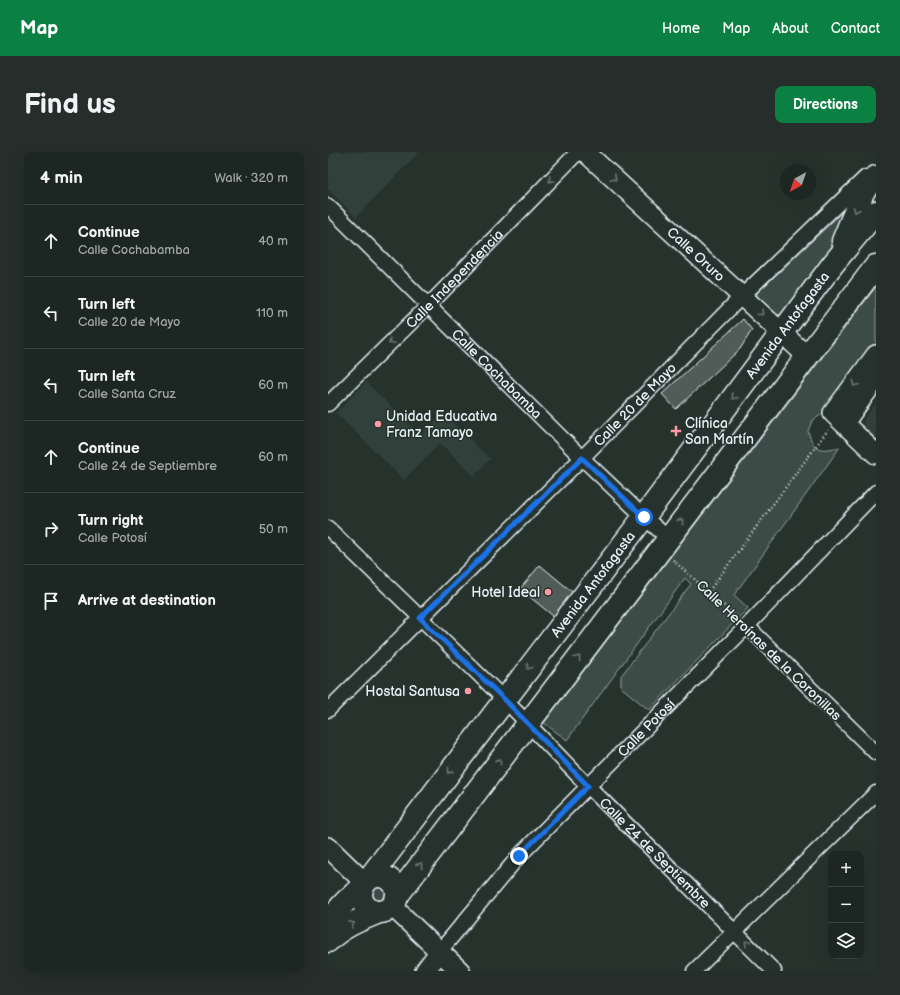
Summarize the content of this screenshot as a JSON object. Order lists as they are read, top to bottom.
{
  "streets": {
    "highway": ["Avenida Antofagasta"],
    "main road": ["Calle Oruro", "Calle Potosí"],
    "street": [
      "Calle Independencia",
      "Calle Cochabamba",
      "Calle 20 de Mayo",
      "Calle Heroínas de la Coronillas",
      "Calle 24 de Septiembre"
    ]
  },
  "crossings": [
    ["Calle Oruro", "Avenida Antofagasta"],
    ["Calle Oruro", "Calle 20 de Mayo"],
    ["Calle Independencia", "Calle Cochabamba"],
    ["Avenida Antofagasta", "Calle Cochabamba"],
    ["Avenida Antofagasta", "Calle 24 de Septiembre"],
    ["Calle Cochabamba", "Calle 20 de Mayo"],
    ["Calle Cochabamba", "Calle Heroínas de la Coronillas"],
    ["Calle 20 de Mayo", "Calle 24 de Septiembre"],
    ["Calle Heroínas de la Coronillas", "Calle Potosí"],
    ["Calle Potosí", "Calle 24 de Septiembre"]
  ],
  "one_way": ["Calle Oruro", "Calle Independencia"],
  "places": {
    "other": ["Unidad Educativa Franz Tamayo", "Hotel Ideal", "Hostal Santusa"],
    "health": ["Clínica San Martín"]
  },
  "north": "bottom left",
  "page": {
    "header": "Map",
    "nav": [
      "Home",
      "Map",
      "About",
      "Contact"
    ],
    "buttons": "Directions",
    "title": "Find us",
    "heading": ["4 min", "Walk · 320 m"],
    "list": [
      ["Continue", "Calle Cochabamba", "40 m"],
      ["Turn left", "Calle 20 de Mayo", "110 m"],
      ["Turn left", "Calle Santa Cruz", "60 m"],
      ["Continue", "Calle 24 de Septiembre", "60 m"],
      ["Turn right", "Calle Potosí", "50 m"],
      "Arrive at destination"
    ],
    "map_buttons": ["+", "−"]
  }
}
